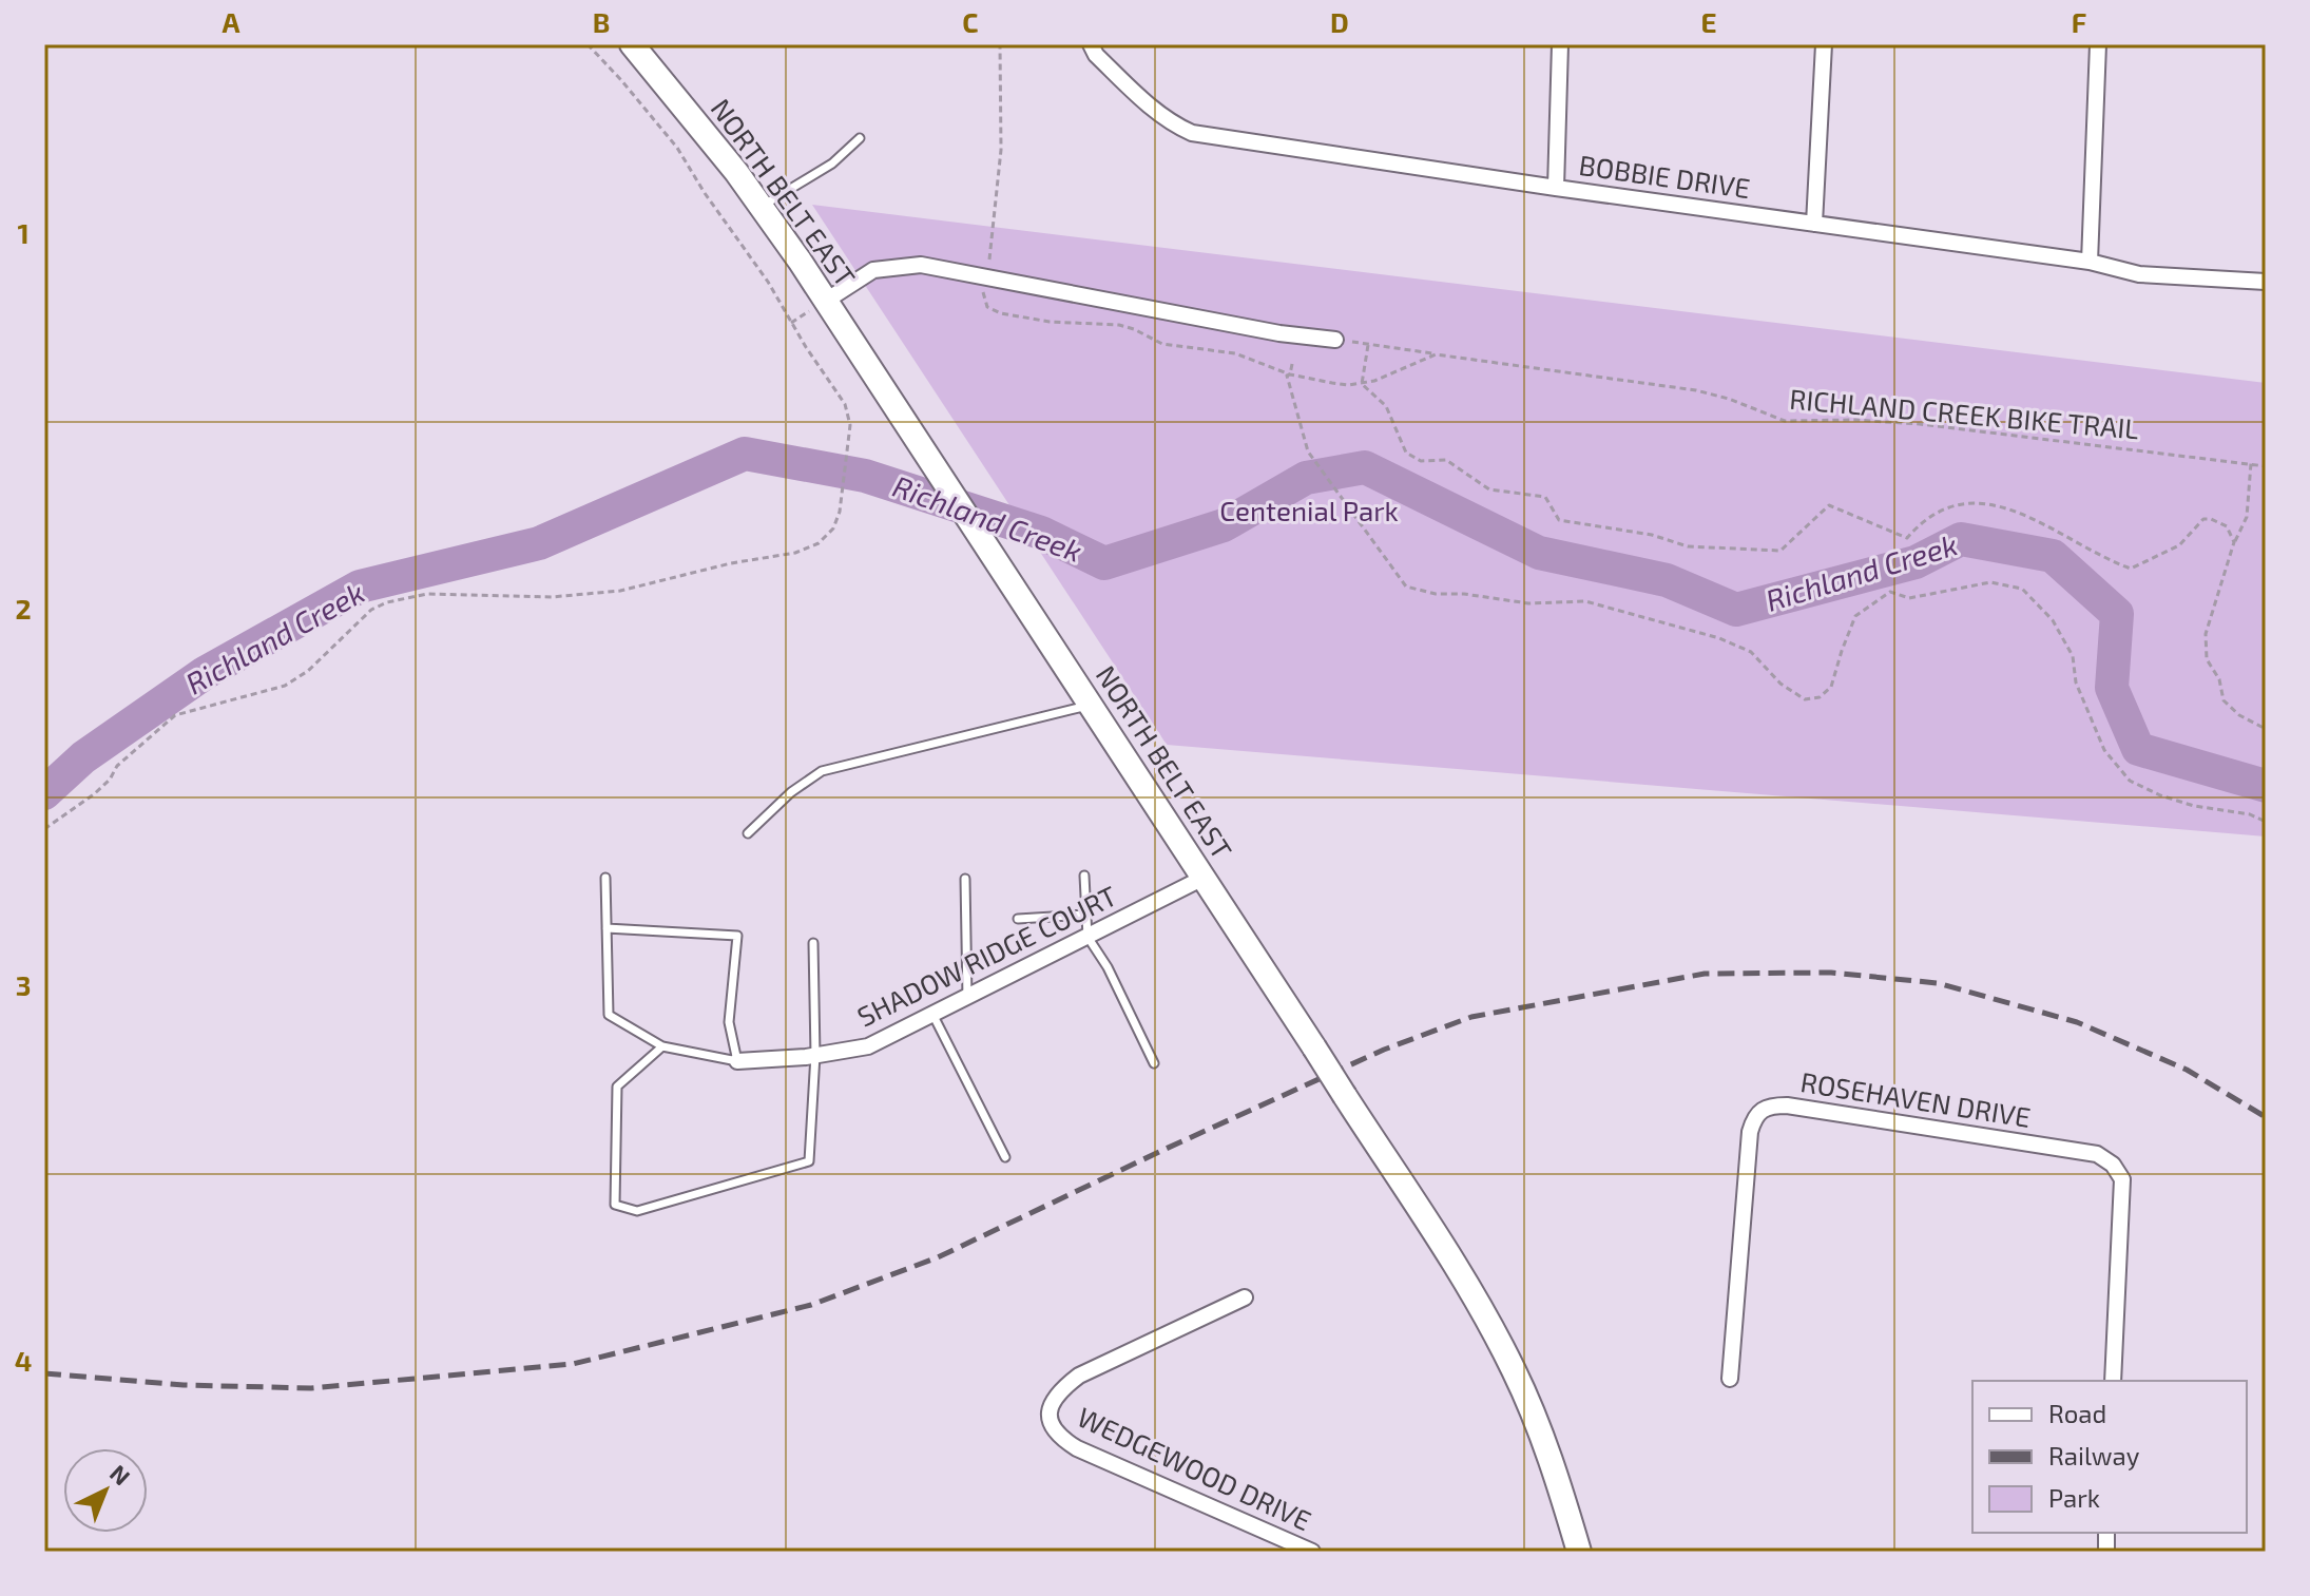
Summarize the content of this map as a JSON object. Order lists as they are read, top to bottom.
{
  "streets": {
    "main road": ["NORTH BELT EAST"],
    "street": [
      "BOBBIE DRIVE",
      "SHADOW RIDGE COURT",
      "ROSEHAVEN DRIVE",
      "WEDGEWOOD DRIVE"
    ],
    "path": ["RICHLAND CREEK BIKE TRAIL"]
  },
  "crossings": [
    ["NORTH BELT EAST", "SHADOW RIDGE COURT"]
  ],
  "water": ["Richland Creek"],
  "parks": ["Centenial Park"],
  "legend": ["Road", "Railway", "Park"],
  "north": "top right",
  "grid": {
    "columns": [
      "A",
      "B",
      "C",
      "D",
      "E",
      "F"
    ],
    "rows": [
      "1",
      "2",
      "3",
      "4"
    ]
  }
}
